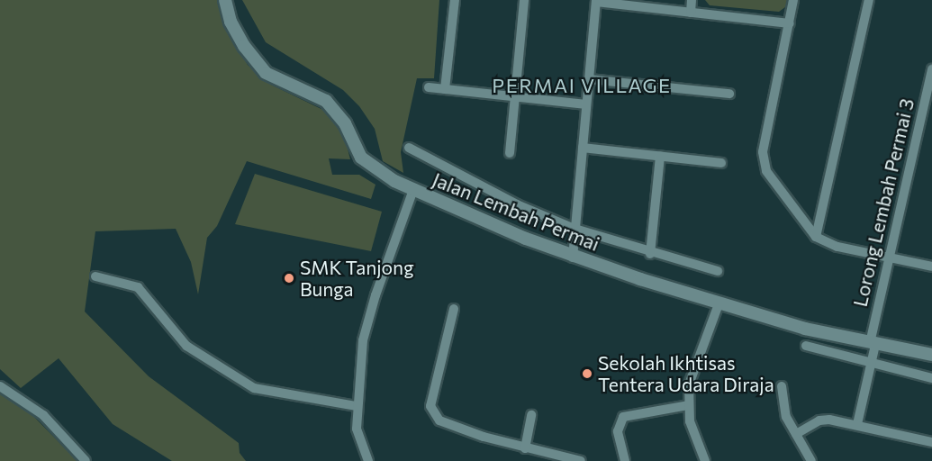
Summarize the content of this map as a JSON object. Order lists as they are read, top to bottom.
{
  "streets": {
    "main road": ["Jalan Lembah Permai"],
    "street": ["Lorong Lembah Permai 3"]
  },
  "crossings": [
    ["Lorong Lembah Permai 3", "Jalan Lembah Permai"]
  ],
  "districts": ["PERMAI VILLAGE"],
  "places": ["SMK Tanjong Bunga", "Sekolah Ikhtisas Tentera Udara Diraja"]
}
